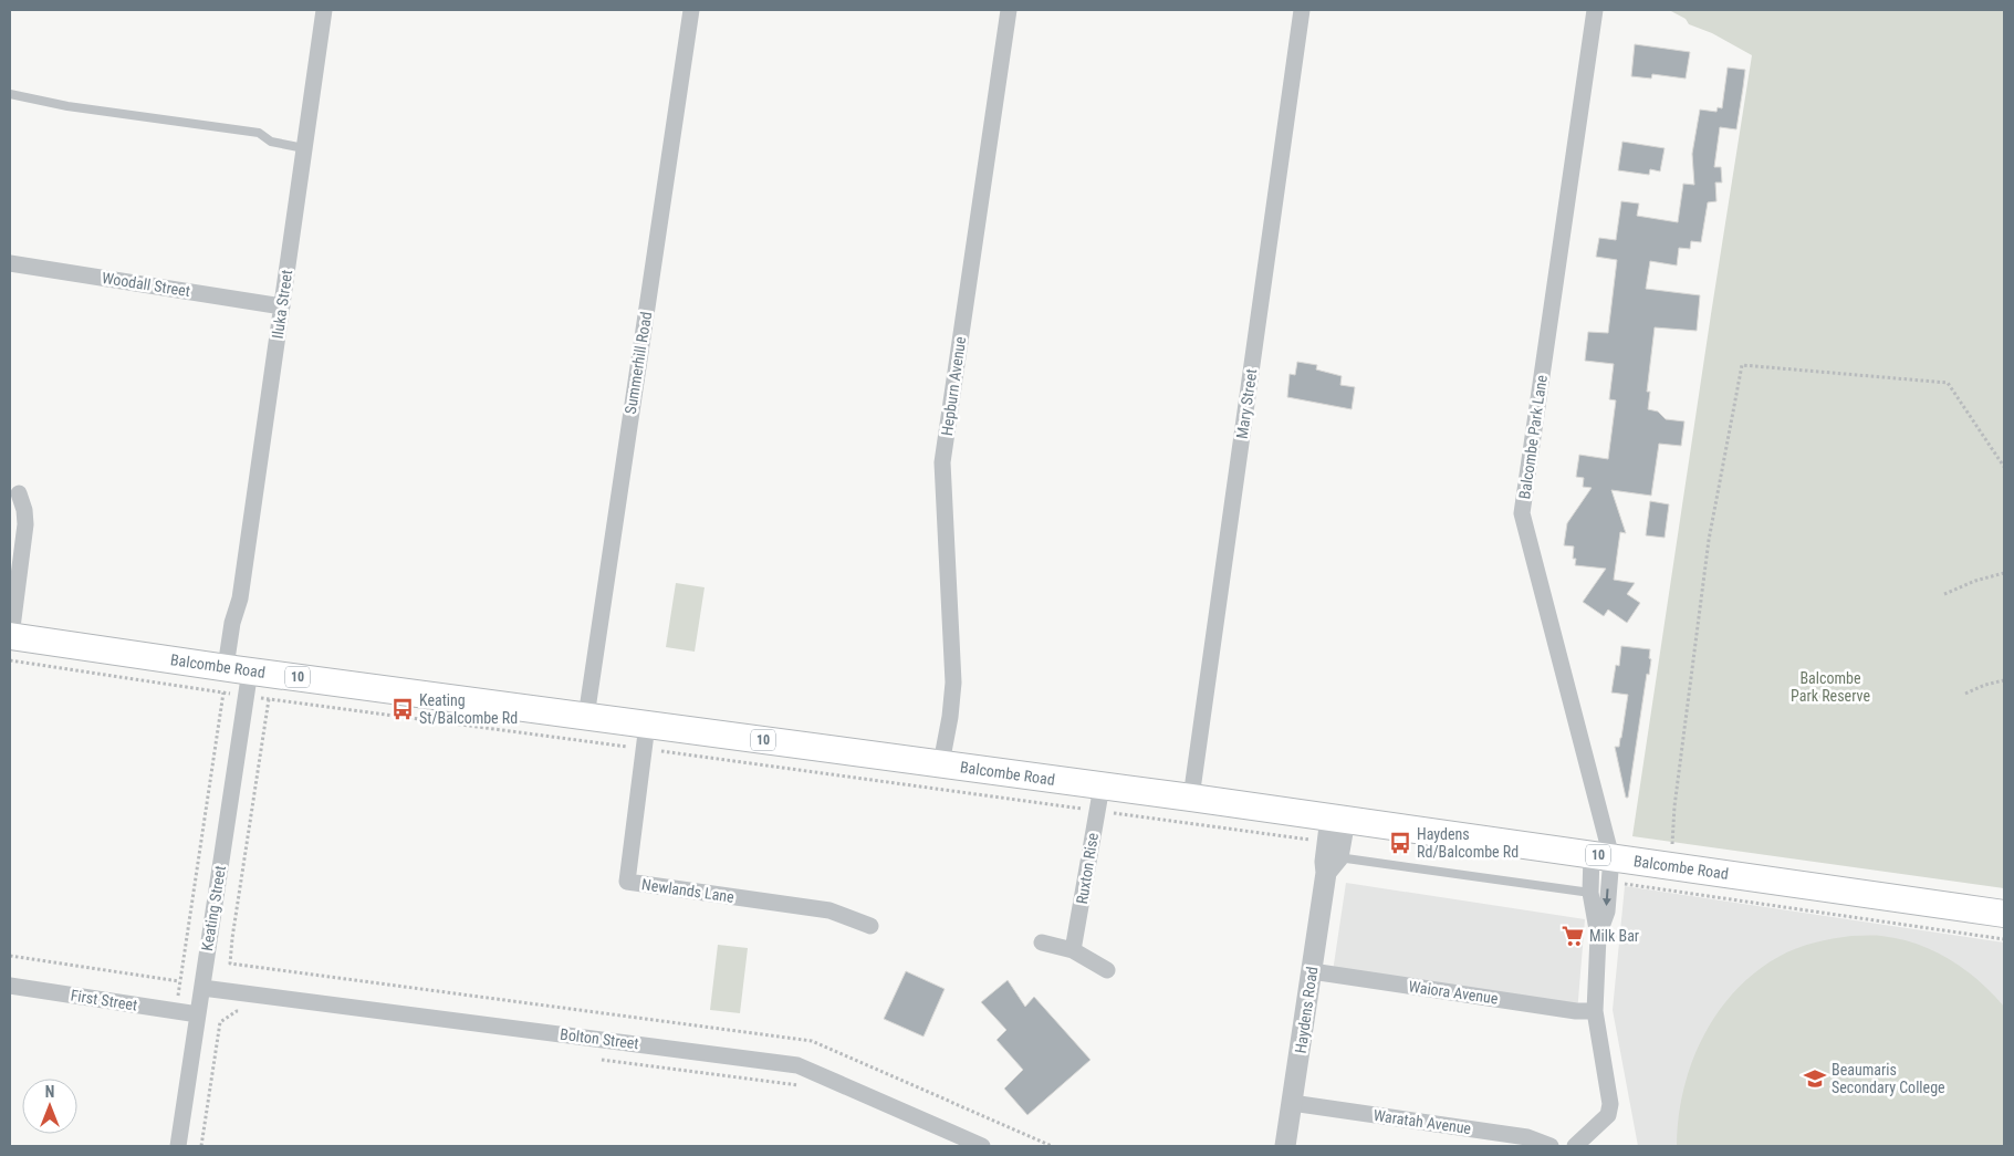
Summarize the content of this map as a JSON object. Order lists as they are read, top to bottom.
{
  "streets": {
    "main road": ["Balcombe Road", "10"],
    "street": [
      "Woodall Street",
      "Iluka Street",
      "Summerhill Road",
      "Hepburn Avenue",
      "Mary Street",
      "Balcombe Park Lane",
      "Ruxton Rise",
      "Newlands Lane",
      "Keating Street",
      "Waiora Avenue",
      "First Street",
      "Haydens Road",
      "Bolton Street",
      "Waratah Avenue"
    ]
  },
  "crossings": [
    ["Woodall Street", "Iluka Street"],
    ["Iluka Street", "Balcombe Road"],
    ["Iluka Street", "Keating Street"],
    ["Summerhill Road", "Balcombe Road"],
    ["Hepburn Avenue", "Balcombe Road"],
    ["Mary Street", "Balcombe Road"],
    ["Balcombe Park Lane", "Balcombe Road"],
    ["Balcombe Road", "Ruxton Rise"],
    ["Balcombe Road", "Newlands Lane"],
    ["Balcombe Road", "Keating Street"],
    ["Balcombe Road", "Haydens Road"],
    ["Keating Street", "First Street"],
    ["Keating Street", "Bolton Street"],
    ["Waiora Avenue", "Haydens Road"],
    ["Haydens Road", "Waratah Avenue"]
  ],
  "parks": ["Balcombe Park Reserve"],
  "places": {
    "bus stop": ["Keating St/Balcombe Rd", "Haydens Rd/Balcombe Rd"],
    "supermarket": ["Milk Bar"],
    "school or university": ["Beaumaris Secondary College"]
  },
  "north": "top"
}
